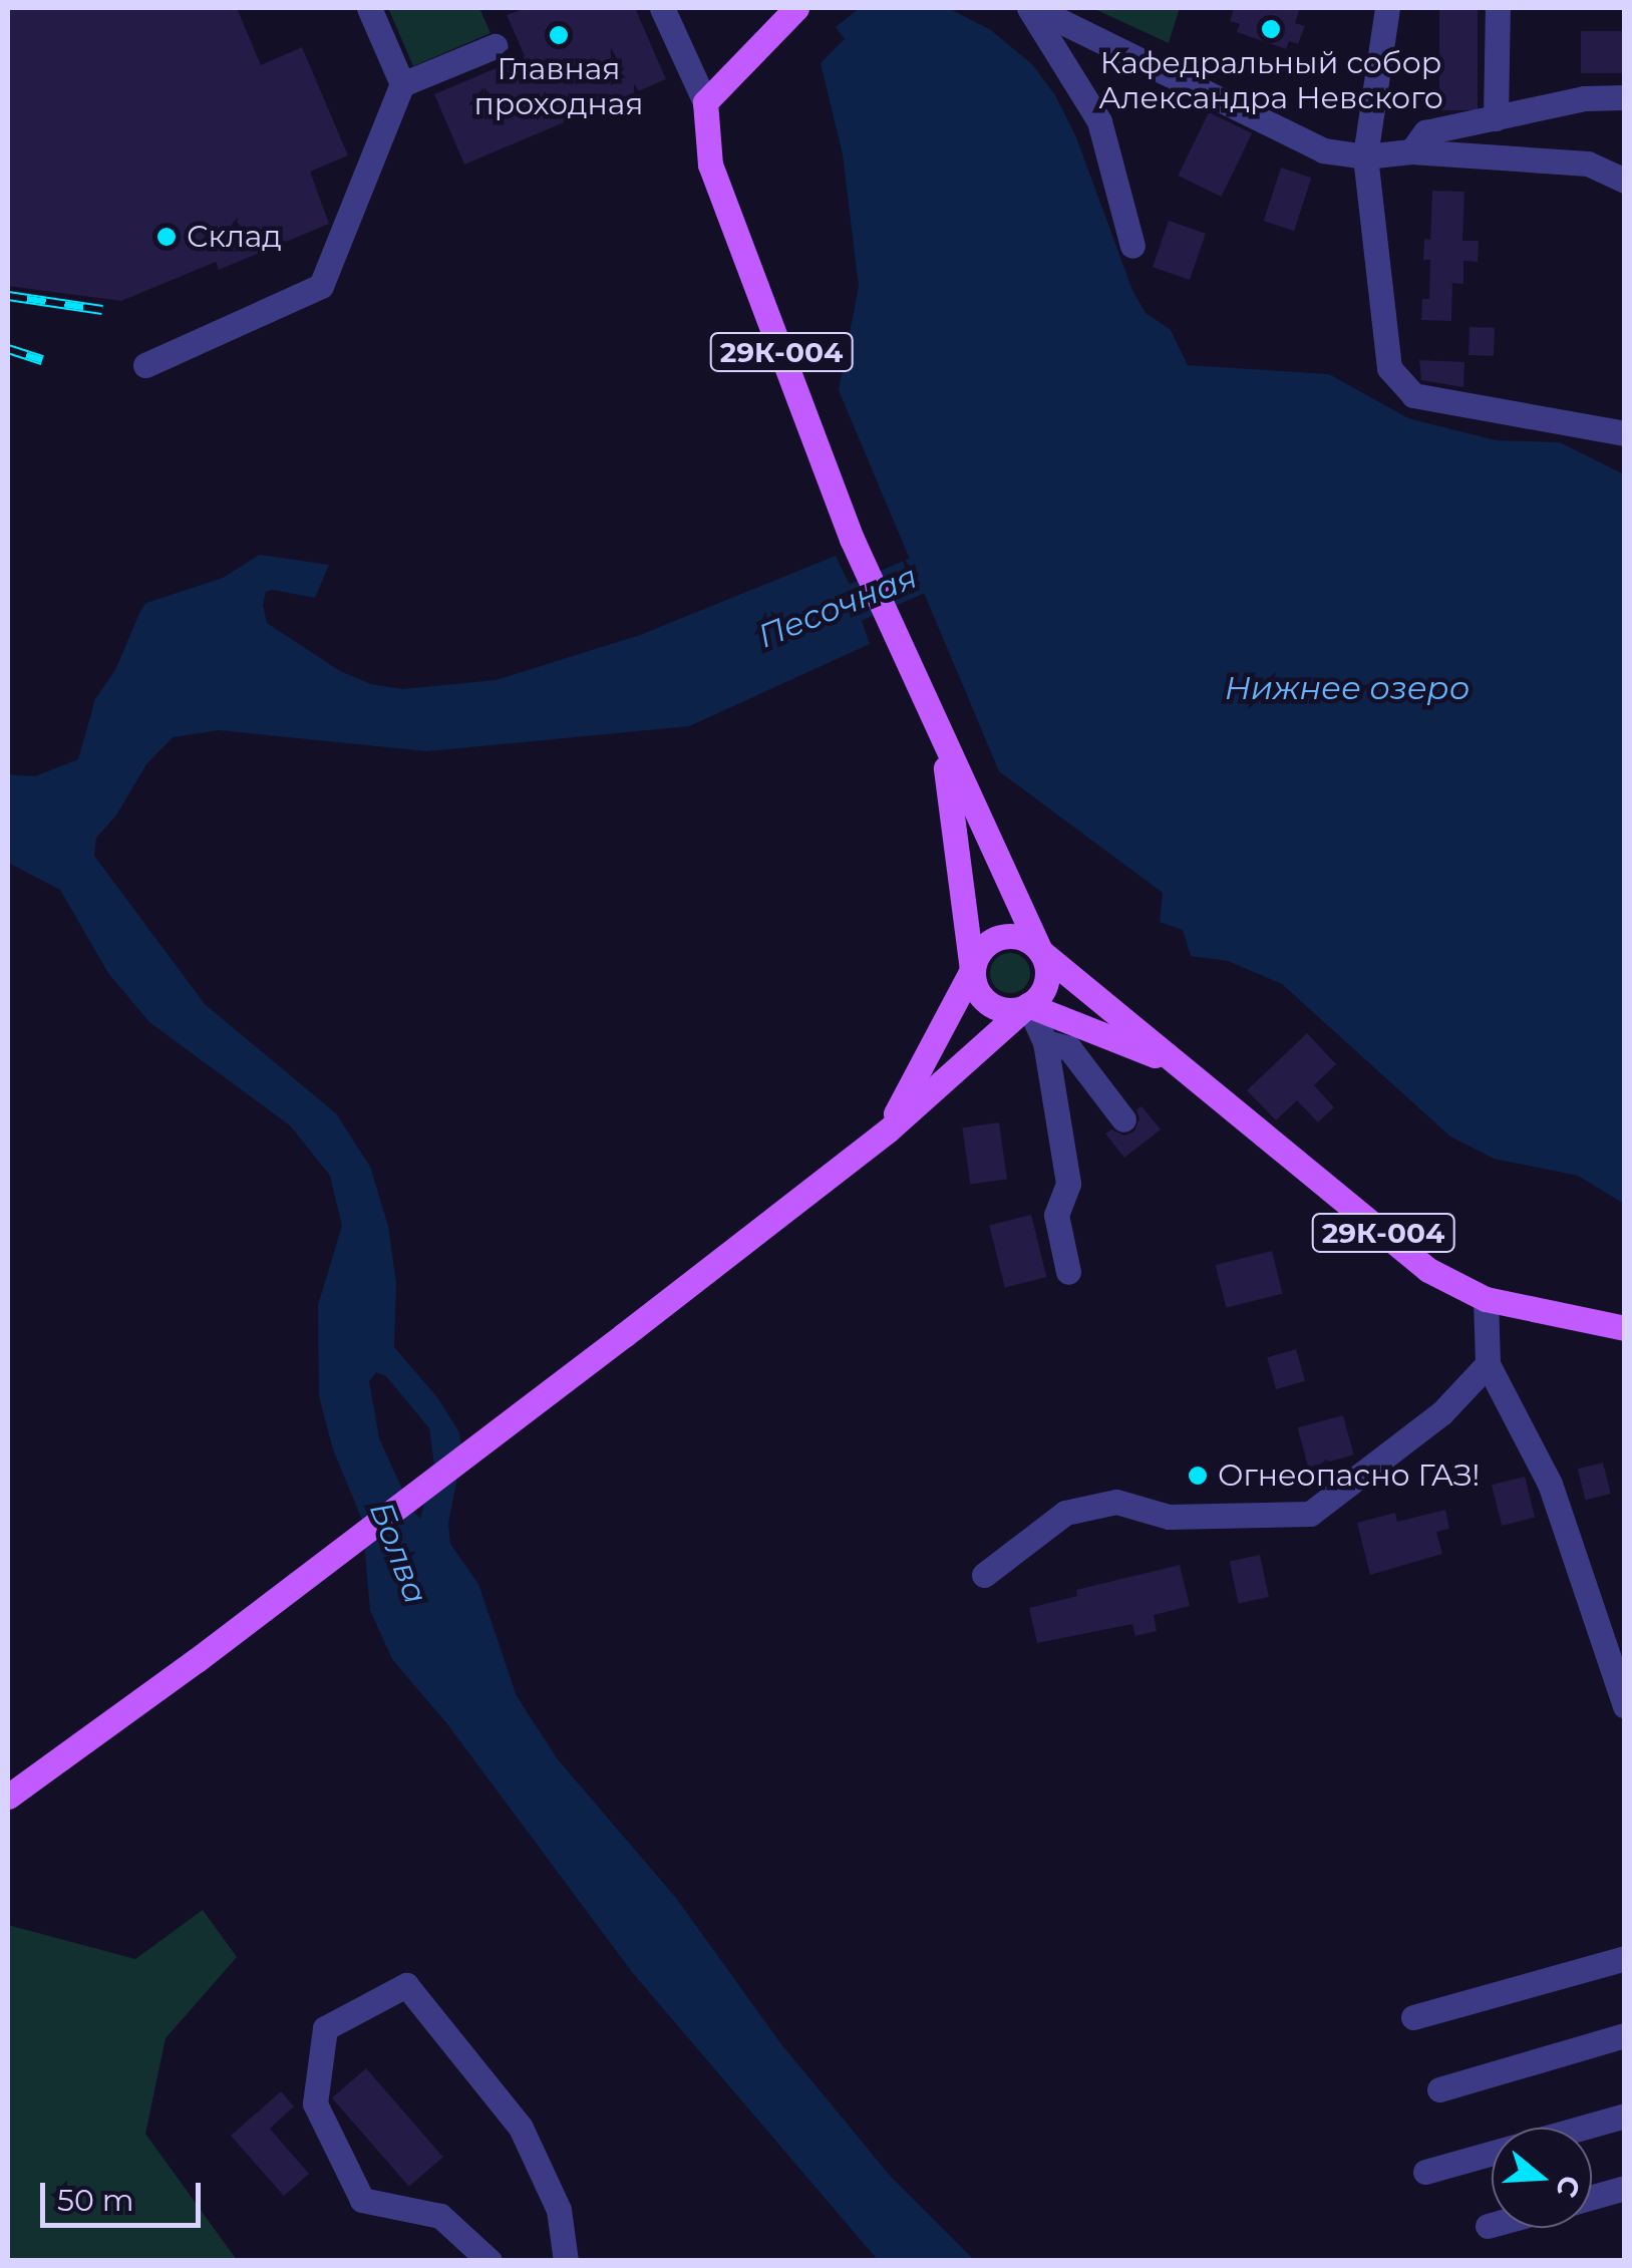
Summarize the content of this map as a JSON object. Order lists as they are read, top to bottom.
{
  "streets": {
    "main road": ["29К-004"]
  },
  "water": ["Песочная", "Нижнее озеро", "Болва"],
  "places": [
    "Кафедральный собор Александра Невского",
    "Главная проходная",
    "Склад",
    "Огнеопасно ГАЗ!"
  ],
  "scale_bar": "50 m",
  "north": "right"
}
